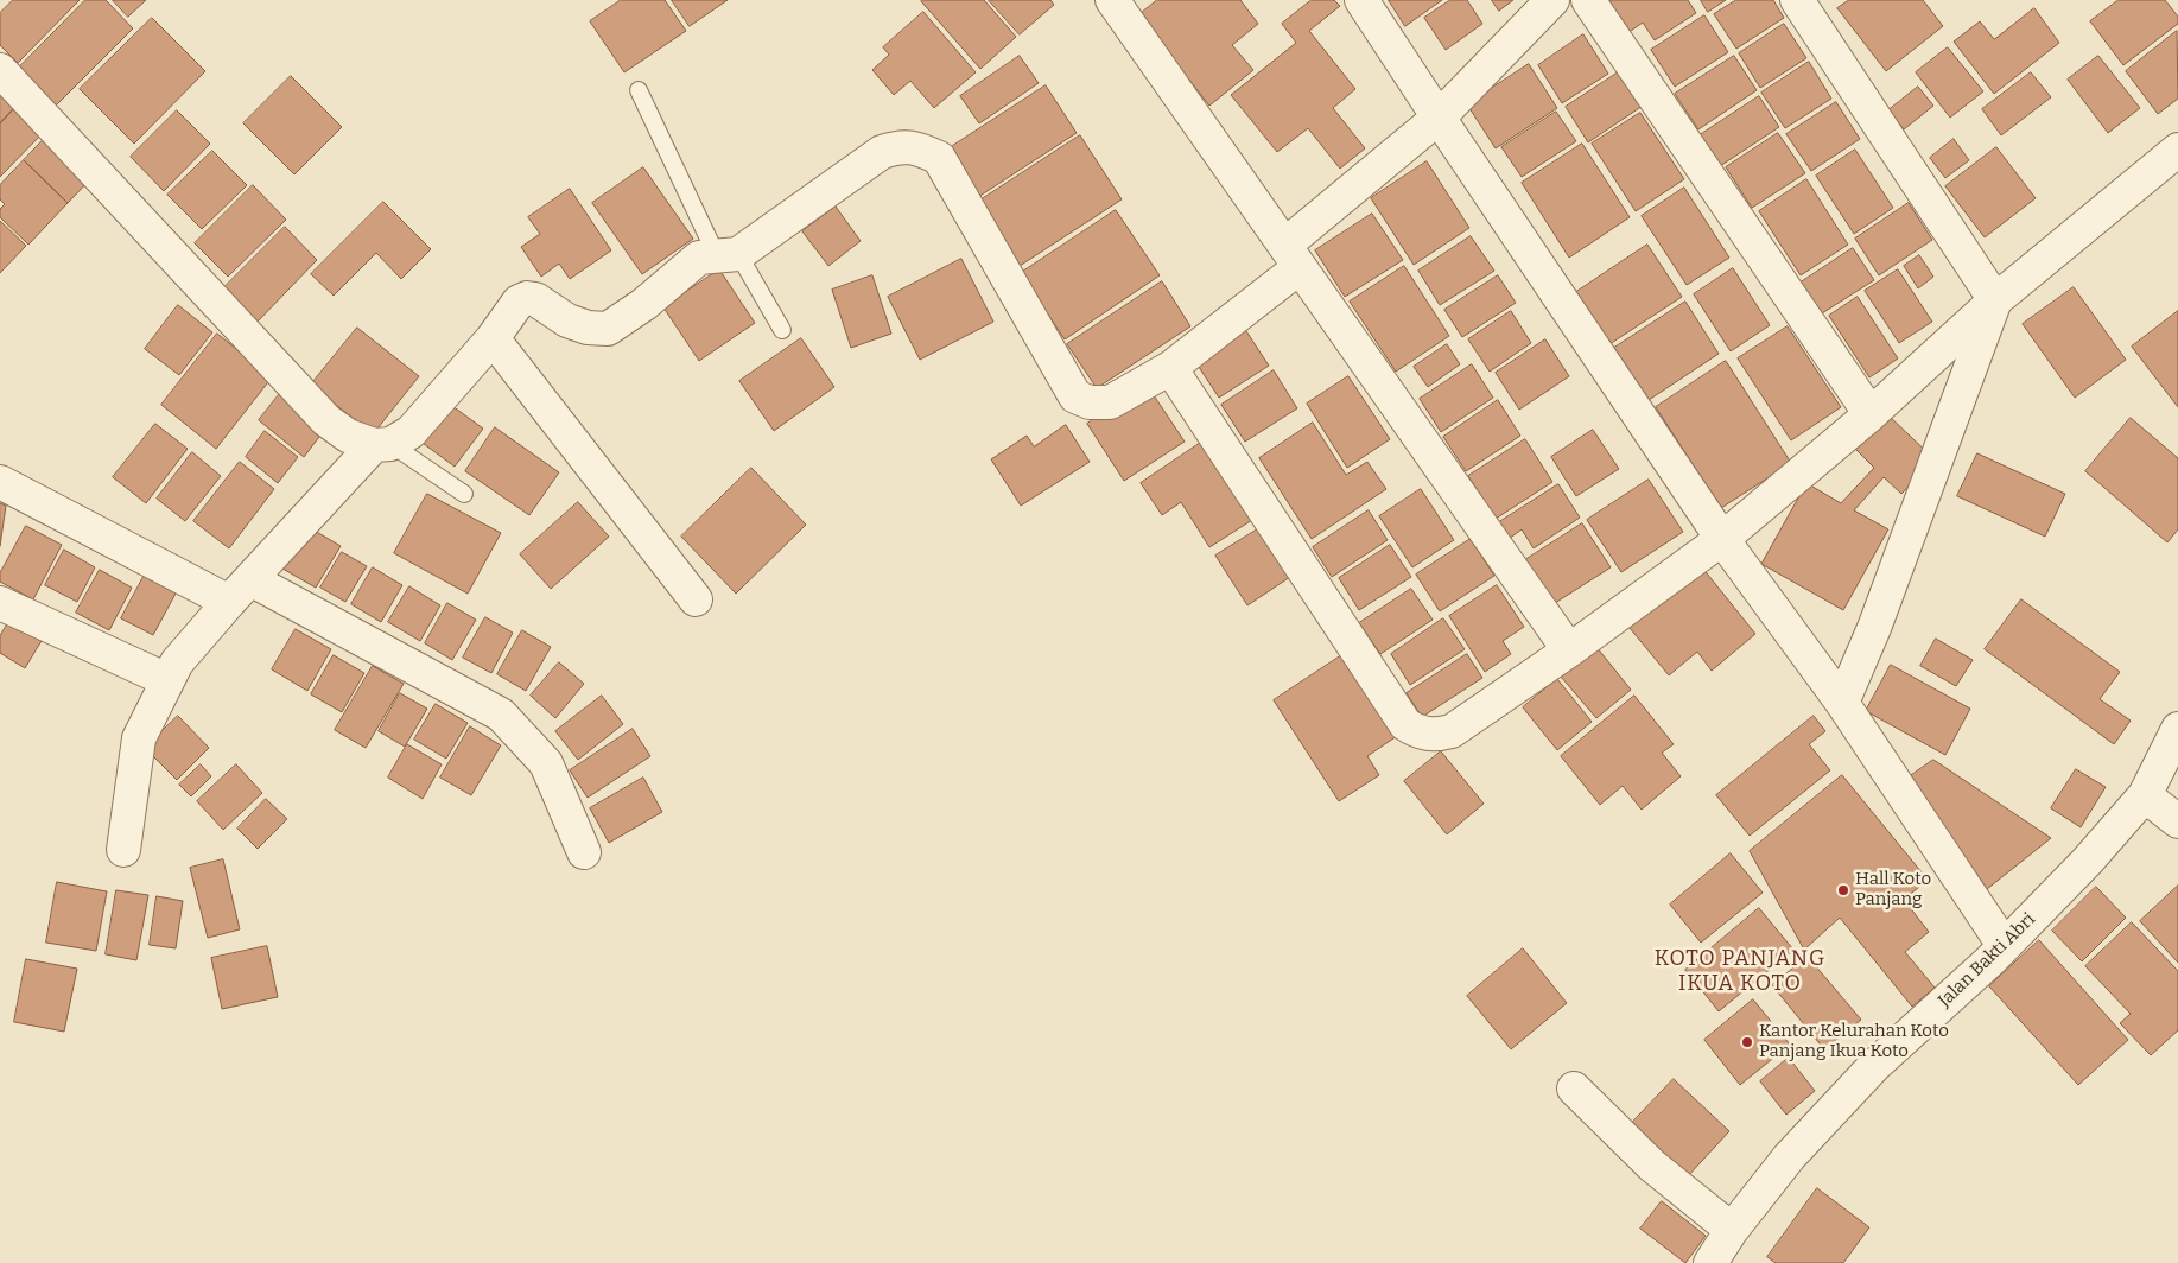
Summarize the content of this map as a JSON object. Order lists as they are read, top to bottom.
{
  "streets": {
    "street": ["Jalan Bakti Abri"]
  },
  "districts": ["KOTO PANJANG IKUA KOTO"],
  "places": ["Hall Koto Panjang", "Kantor Kelurahan Koto Panjang Ikua Koto"]
}
